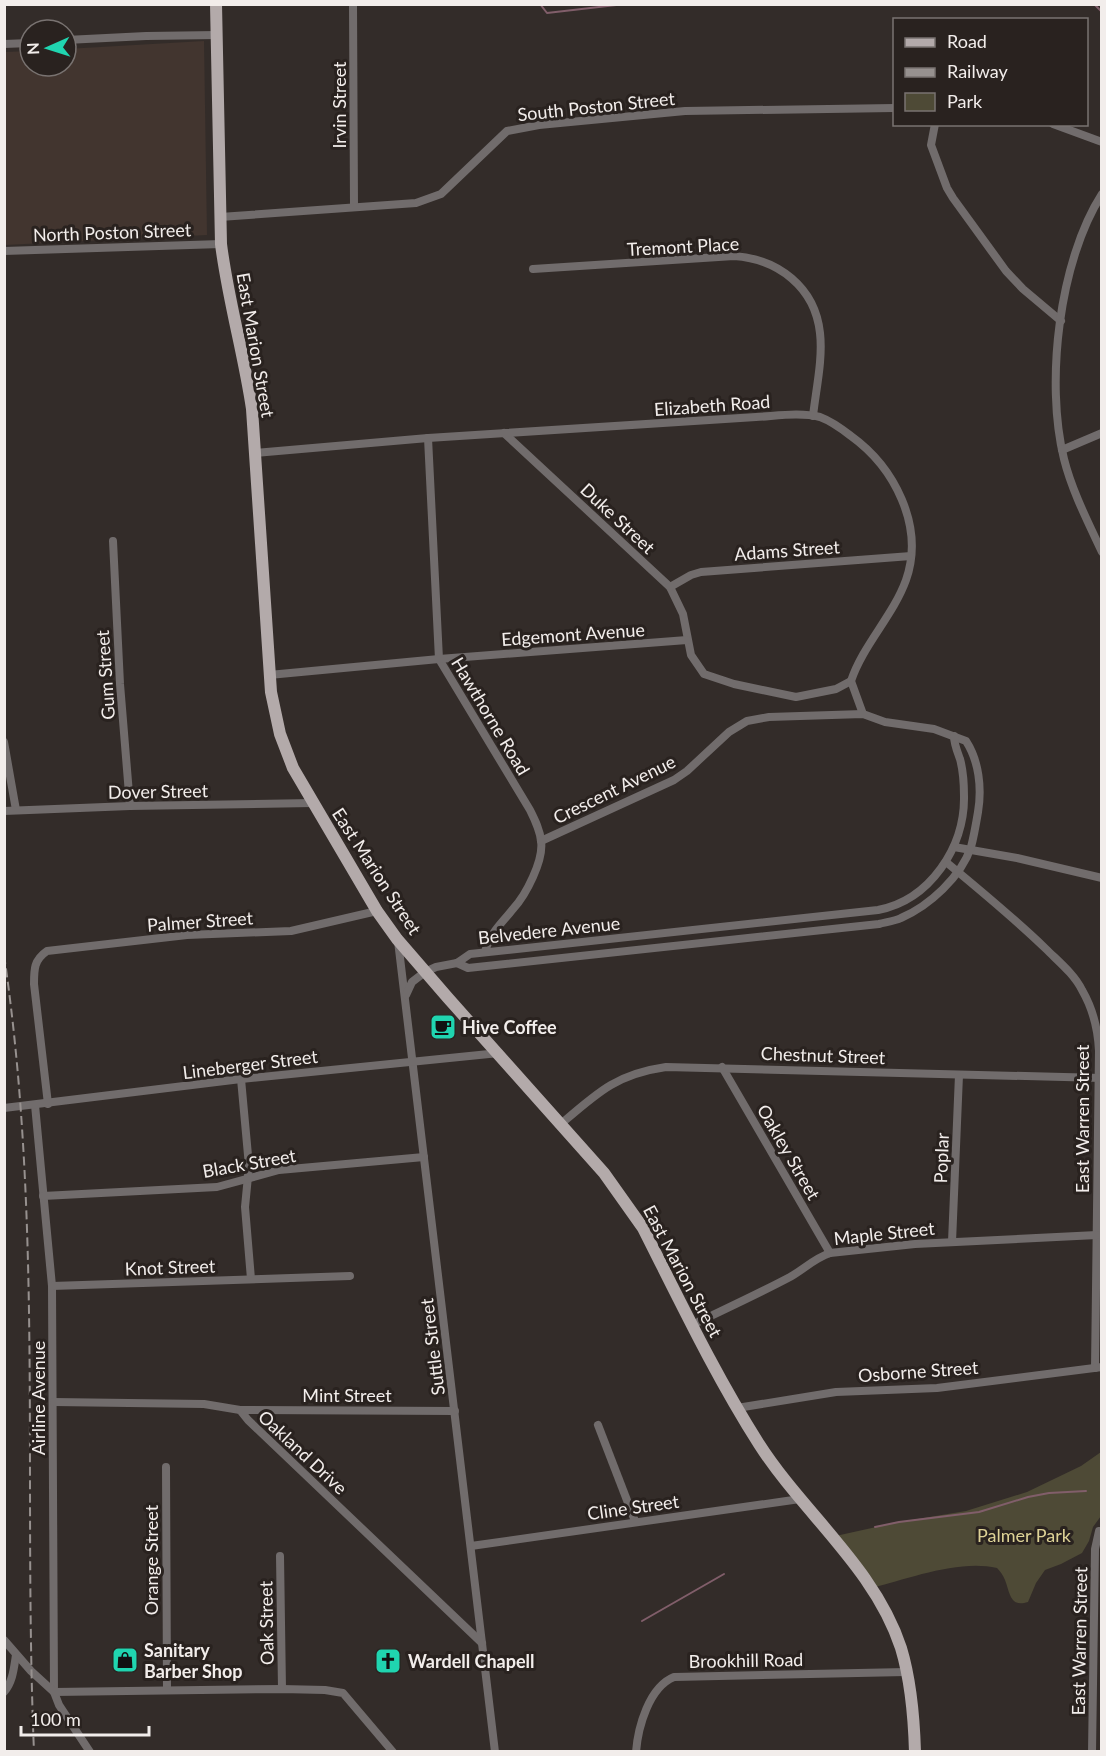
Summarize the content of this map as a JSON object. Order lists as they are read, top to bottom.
{
  "streets": {
    "main road": ["East Marion Street"],
    "street": [
      "Irvin Street",
      "South Poston Street",
      "North Poston Street",
      "Tremont Place",
      "Elizabeth Road",
      "Duke Street",
      "Adams Street",
      "Edgemont Avenue",
      "Gum Street",
      "Hawthorne Road",
      "Crescent Avenue",
      "Dover Street",
      "Palmer Street",
      "Belvedere Avenue",
      "Chestnut Street",
      "Lineberger Street",
      "East Warren Street",
      "Oakley Street",
      "Poplar",
      "Black Street",
      "Maple Street",
      "Knot Street",
      "Suttle Street",
      "Osborne Street",
      "Mint Street",
      "Airline Avenue",
      "Oakland Drive",
      "Cline Street",
      "Orange Street",
      "Oak Street",
      "Brookhill Road"
    ]
  },
  "crossings": [
    ["Irvin Street", "South Poston Street"],
    ["South Poston Street", "East Marion Street"],
    ["North Poston Street", "East Marion Street"],
    ["Tremont Place", "Elizabeth Road"],
    ["East Marion Street", "Elizabeth Road"],
    ["East Marion Street", "Edgemont Avenue"],
    ["East Marion Street", "Dover Street"],
    ["East Marion Street", "Palmer Street"],
    ["East Marion Street", "Belvedere Avenue"],
    ["East Marion Street", "Chestnut Street"],
    ["East Marion Street", "Lineberger Street"],
    ["East Marion Street", "Maple Street"],
    ["East Marion Street", "Suttle Street"],
    ["East Marion Street", "Osborne Street"],
    ["East Marion Street", "Cline Street"],
    ["East Marion Street", "Brookhill Road"],
    ["Elizabeth Road", "Duke Street"],
    ["Elizabeth Road", "Adams Street"],
    ["Elizabeth Road", "Hawthorne Road"],
    ["Duke Street", "Adams Street"],
    ["Duke Street", "Edgemont Avenue"],
    ["Edgemont Avenue", "Hawthorne Road"],
    ["Gum Street", "Dover Street"],
    ["Hawthorne Road", "Crescent Avenue"],
    ["Palmer Street", "Lineberger Street"],
    ["Belvedere Avenue", "East Warren Street"],
    ["Chestnut Street", "East Warren Street"],
    ["Chestnut Street", "Oakley Street"],
    ["Chestnut Street", "Poplar"],
    ["Lineberger Street", "Suttle Street"],
    ["Lineberger Street", "Airline Avenue"],
    ["East Warren Street", "Maple Street"],
    ["East Warren Street", "Osborne Street"],
    ["Oakley Street", "Maple Street"],
    ["Poplar", "Maple Street"],
    ["Black Street", "Suttle Street"],
    ["Black Street", "Airline Avenue"],
    ["Knot Street", "Airline Avenue"],
    ["Suttle Street", "Mint Street"],
    ["Suttle Street", "Oakland Drive"],
    ["Suttle Street", "Cline Street"],
    ["Mint Street", "Oakland Drive"],
    ["Airline Avenue", "Oakland Drive"]
  ],
  "parks": ["Palmer Park"],
  "places": {
    "cafe": ["Hive Coffee"],
    "shop": ["Sanitary Barber Shop"],
    "church": ["Wardell Chapell"]
  },
  "legend": ["Road", "Railway", "Park"],
  "scale_bar": "100 m",
  "north": "left"
}
